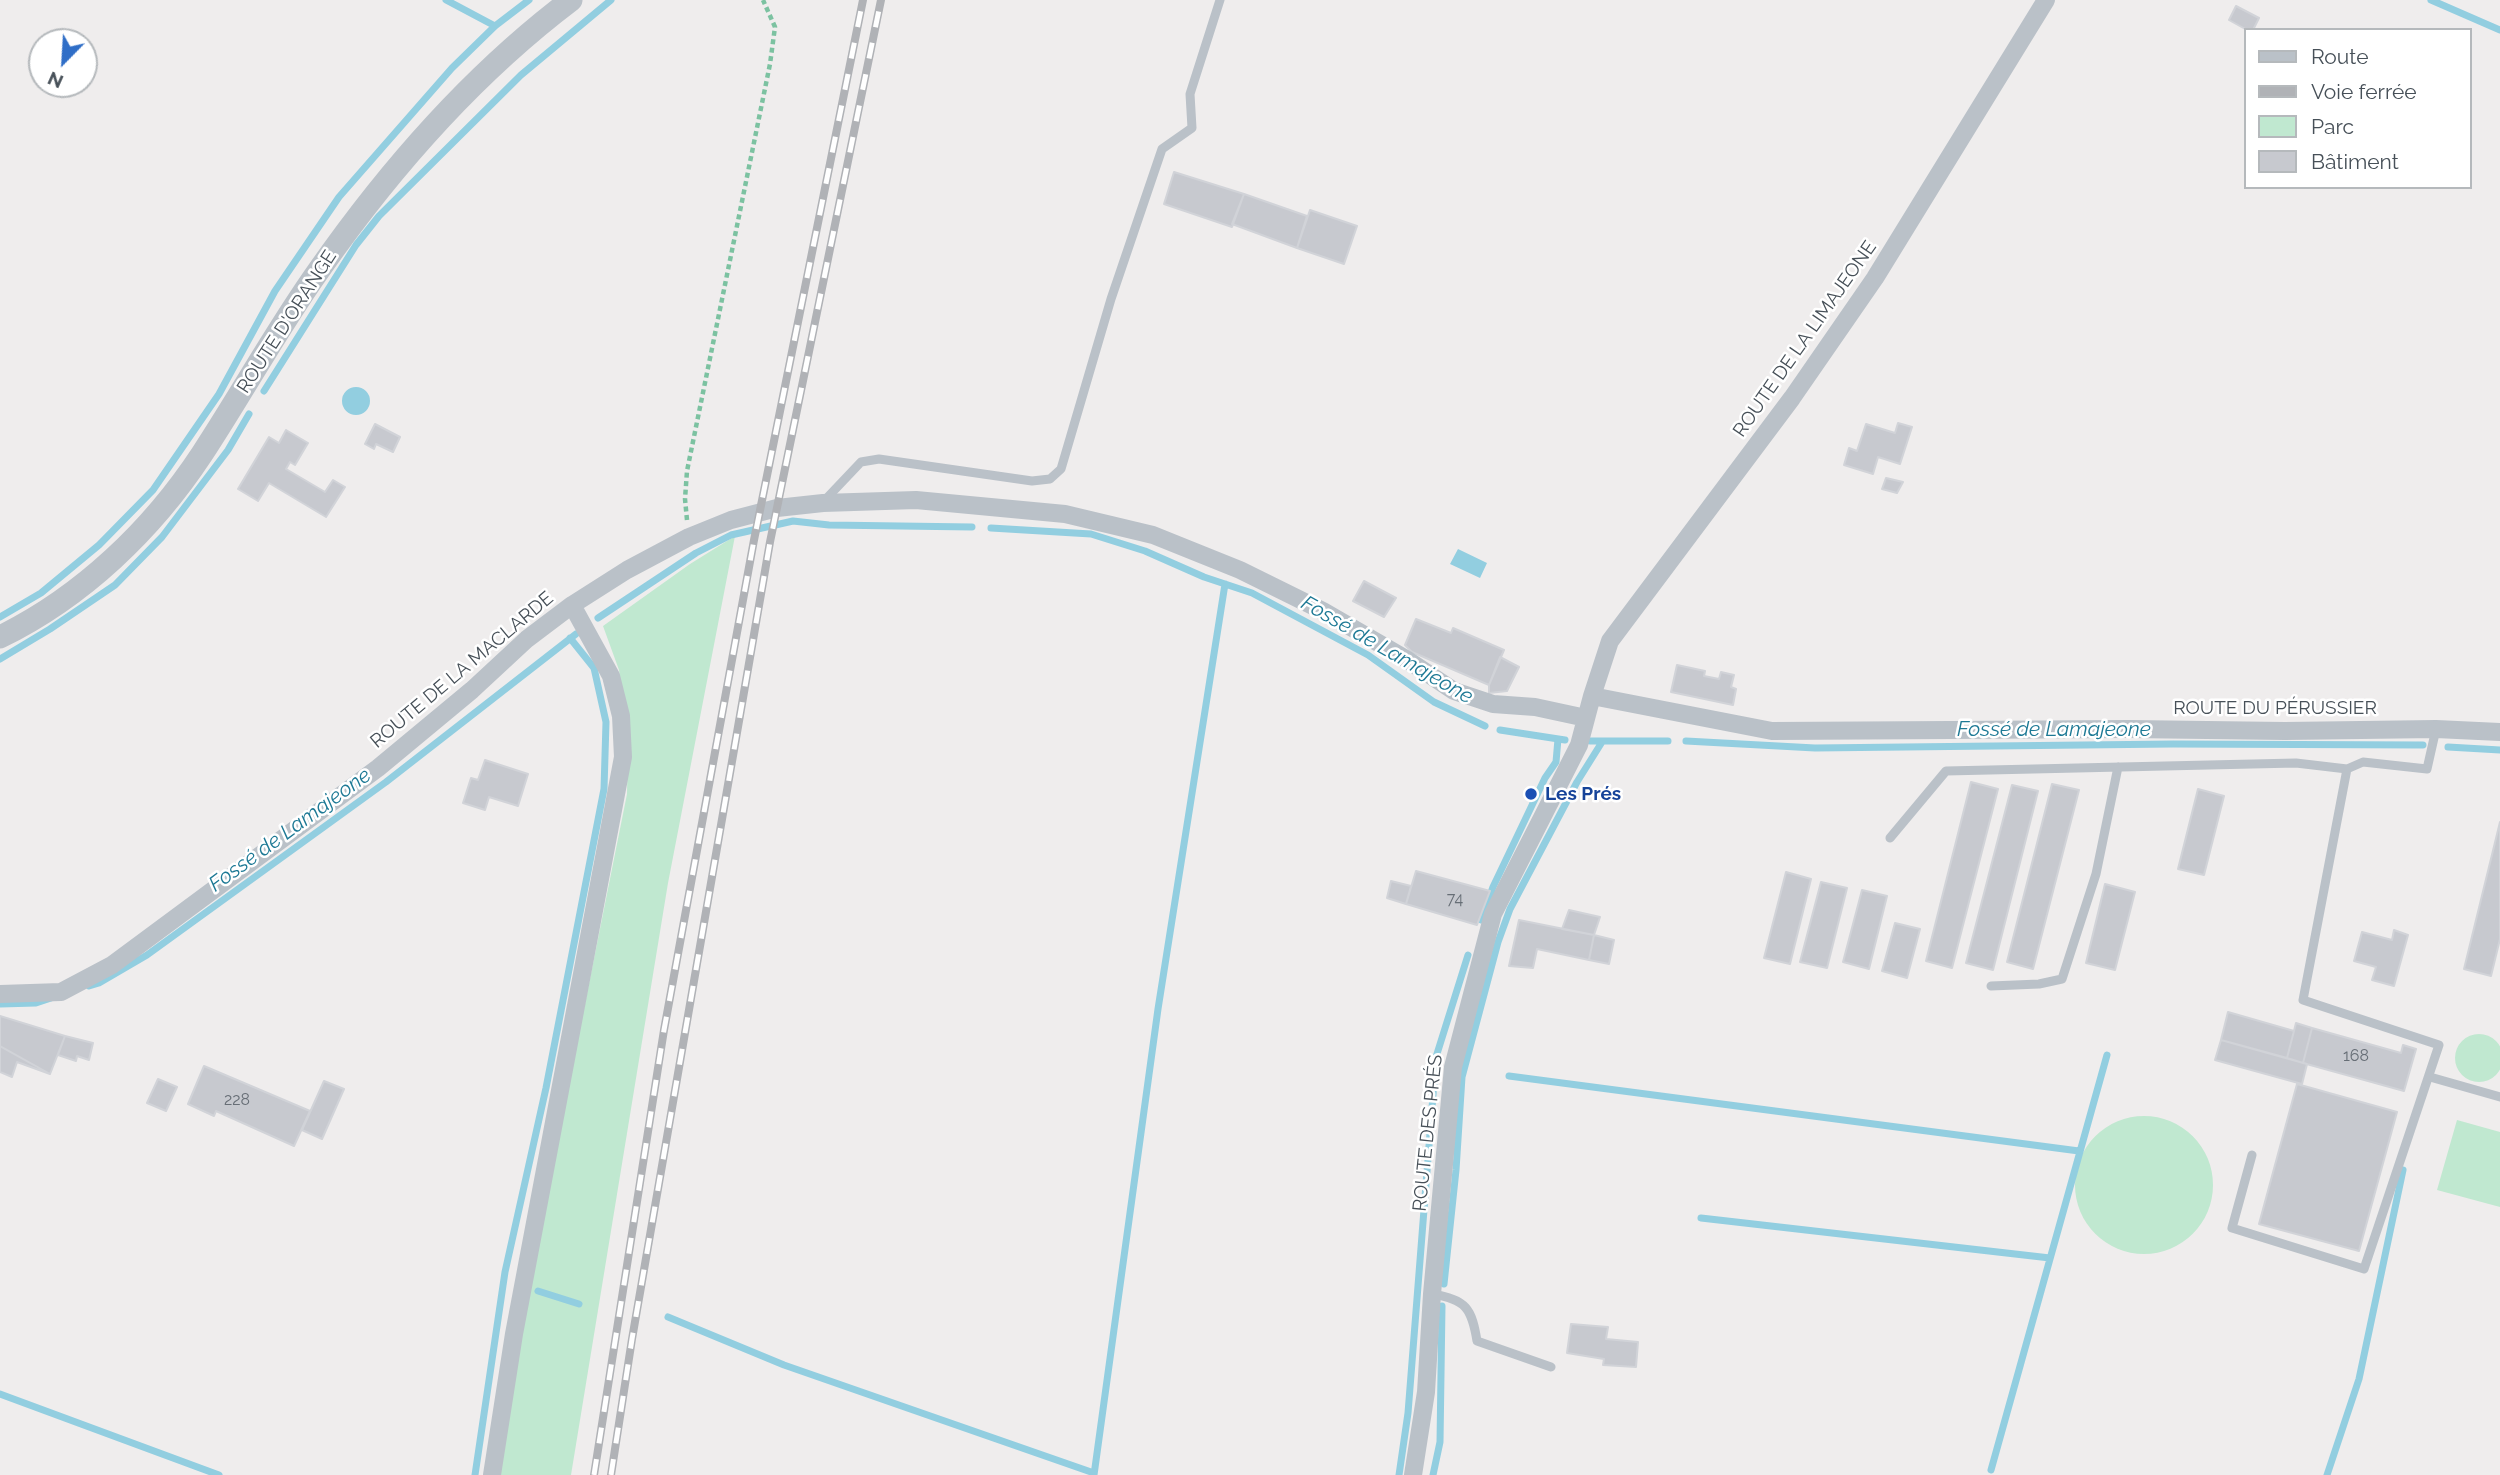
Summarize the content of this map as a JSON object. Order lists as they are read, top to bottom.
{
  "streets": {
    "street": [
      "ROUTE D'ORANGE",
      "ROUTE DE LA LIMAJEONE",
      "ROUTE DE LA MACLARDE",
      "ROUTE DU PÉRUSSIER",
      "ROUTE DES PRÉS"
    ]
  },
  "crossings": [
    ["ROUTE DE LA LIMAJEONE", "ROUTE DU PÉRUSSIER"],
    ["ROUTE DE LA LIMAJEONE", "ROUTE DES PRÉS"],
    ["ROUTE DE LA MACLARDE", "ROUTE DES PRÉS"],
    ["ROUTE DU PÉRUSSIER", "ROUTE DES PRÉS"]
  ],
  "water": ["Fossé de Lamajeone"],
  "places": ["Les Prés"],
  "house_numbers": ["74", "168", "228"],
  "legend": [
    "Route",
    "Voie ferrée",
    "Parc",
    "Bâtiment"
  ],
  "north": "bottom left"
}
